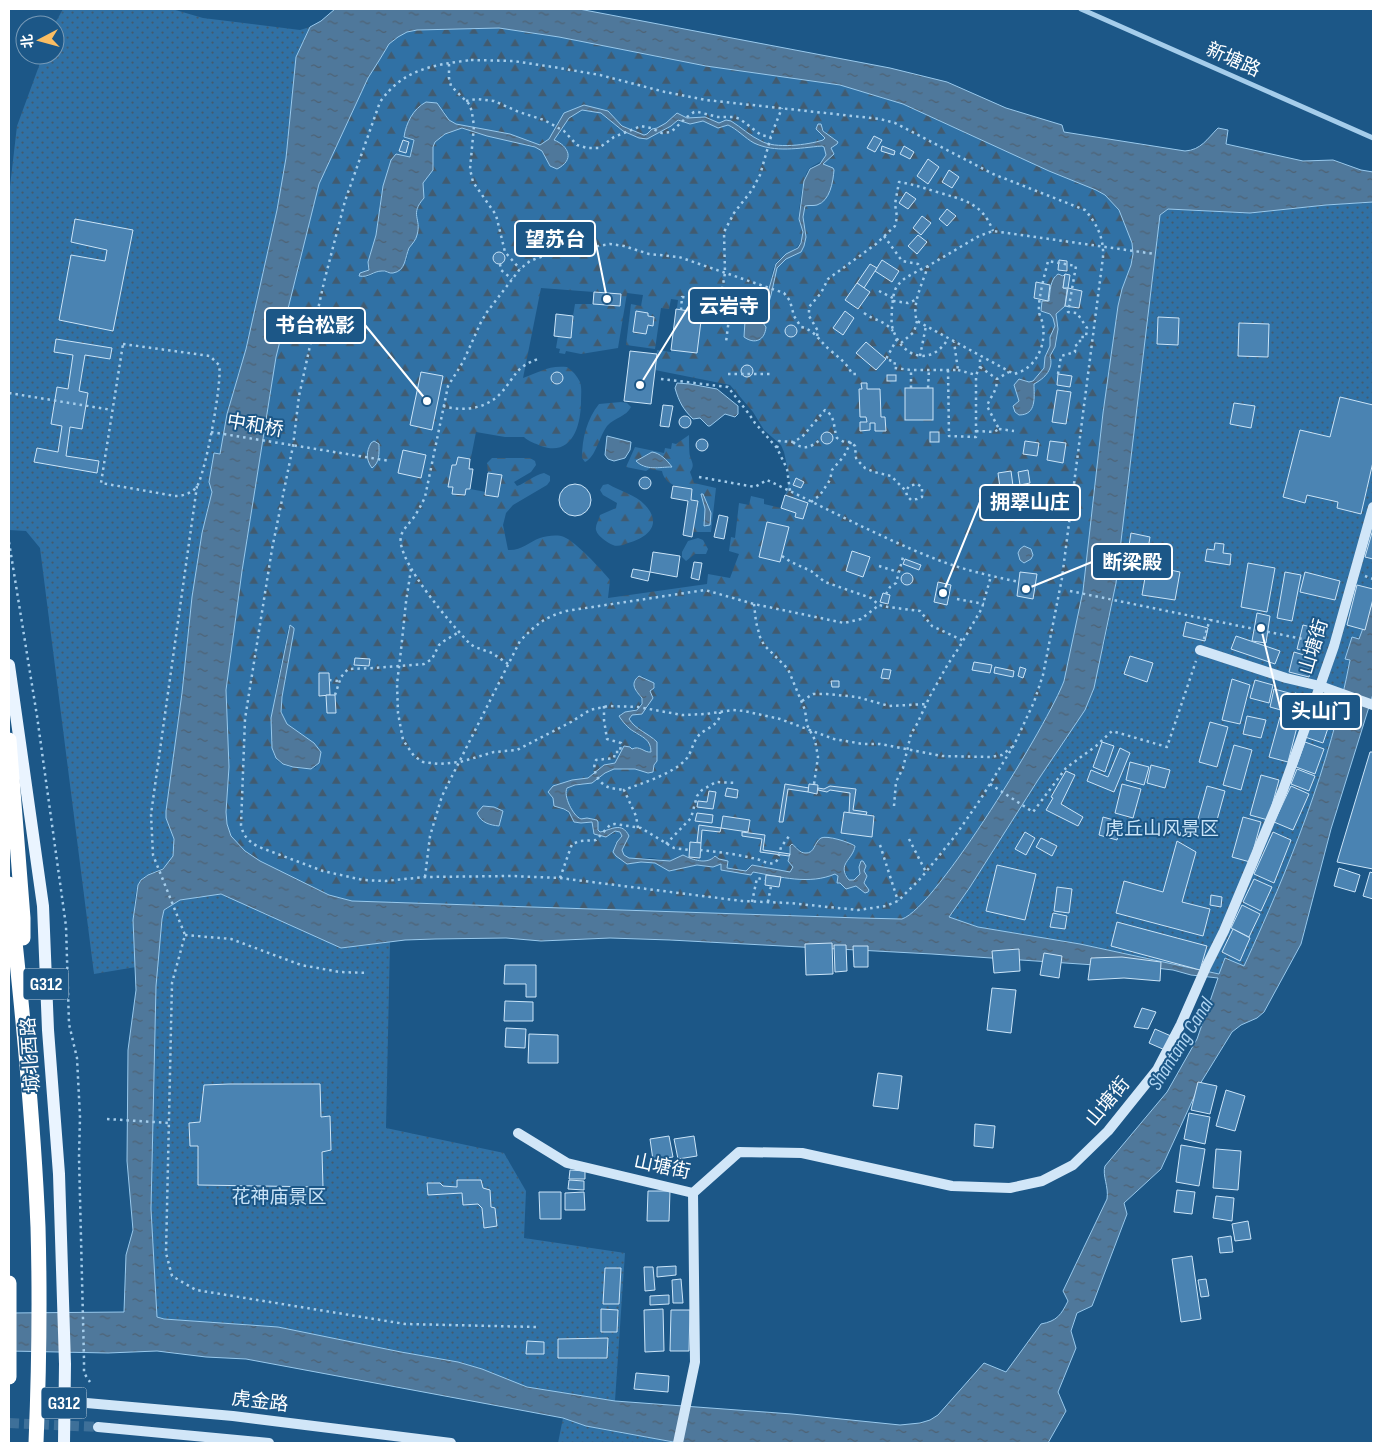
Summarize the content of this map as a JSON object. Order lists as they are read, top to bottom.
{
  "streets": {
    "main road": ["G312", "城北西路"],
    "street": ["新塘路", "山塘街", "虎金路"],
    "path": ["中和桥"]
  },
  "crossings": [
    ["城北西路", "虎金路"]
  ],
  "water": ["Shantang Canal"],
  "parks": ["虎丘山风景区", "花神庙景区"],
  "places": [
    "望苏台",
    "云岩寺",
    "书台松影",
    "断梁殿",
    "拥翠山庄",
    "头山门"
  ],
  "north": "left"
}
